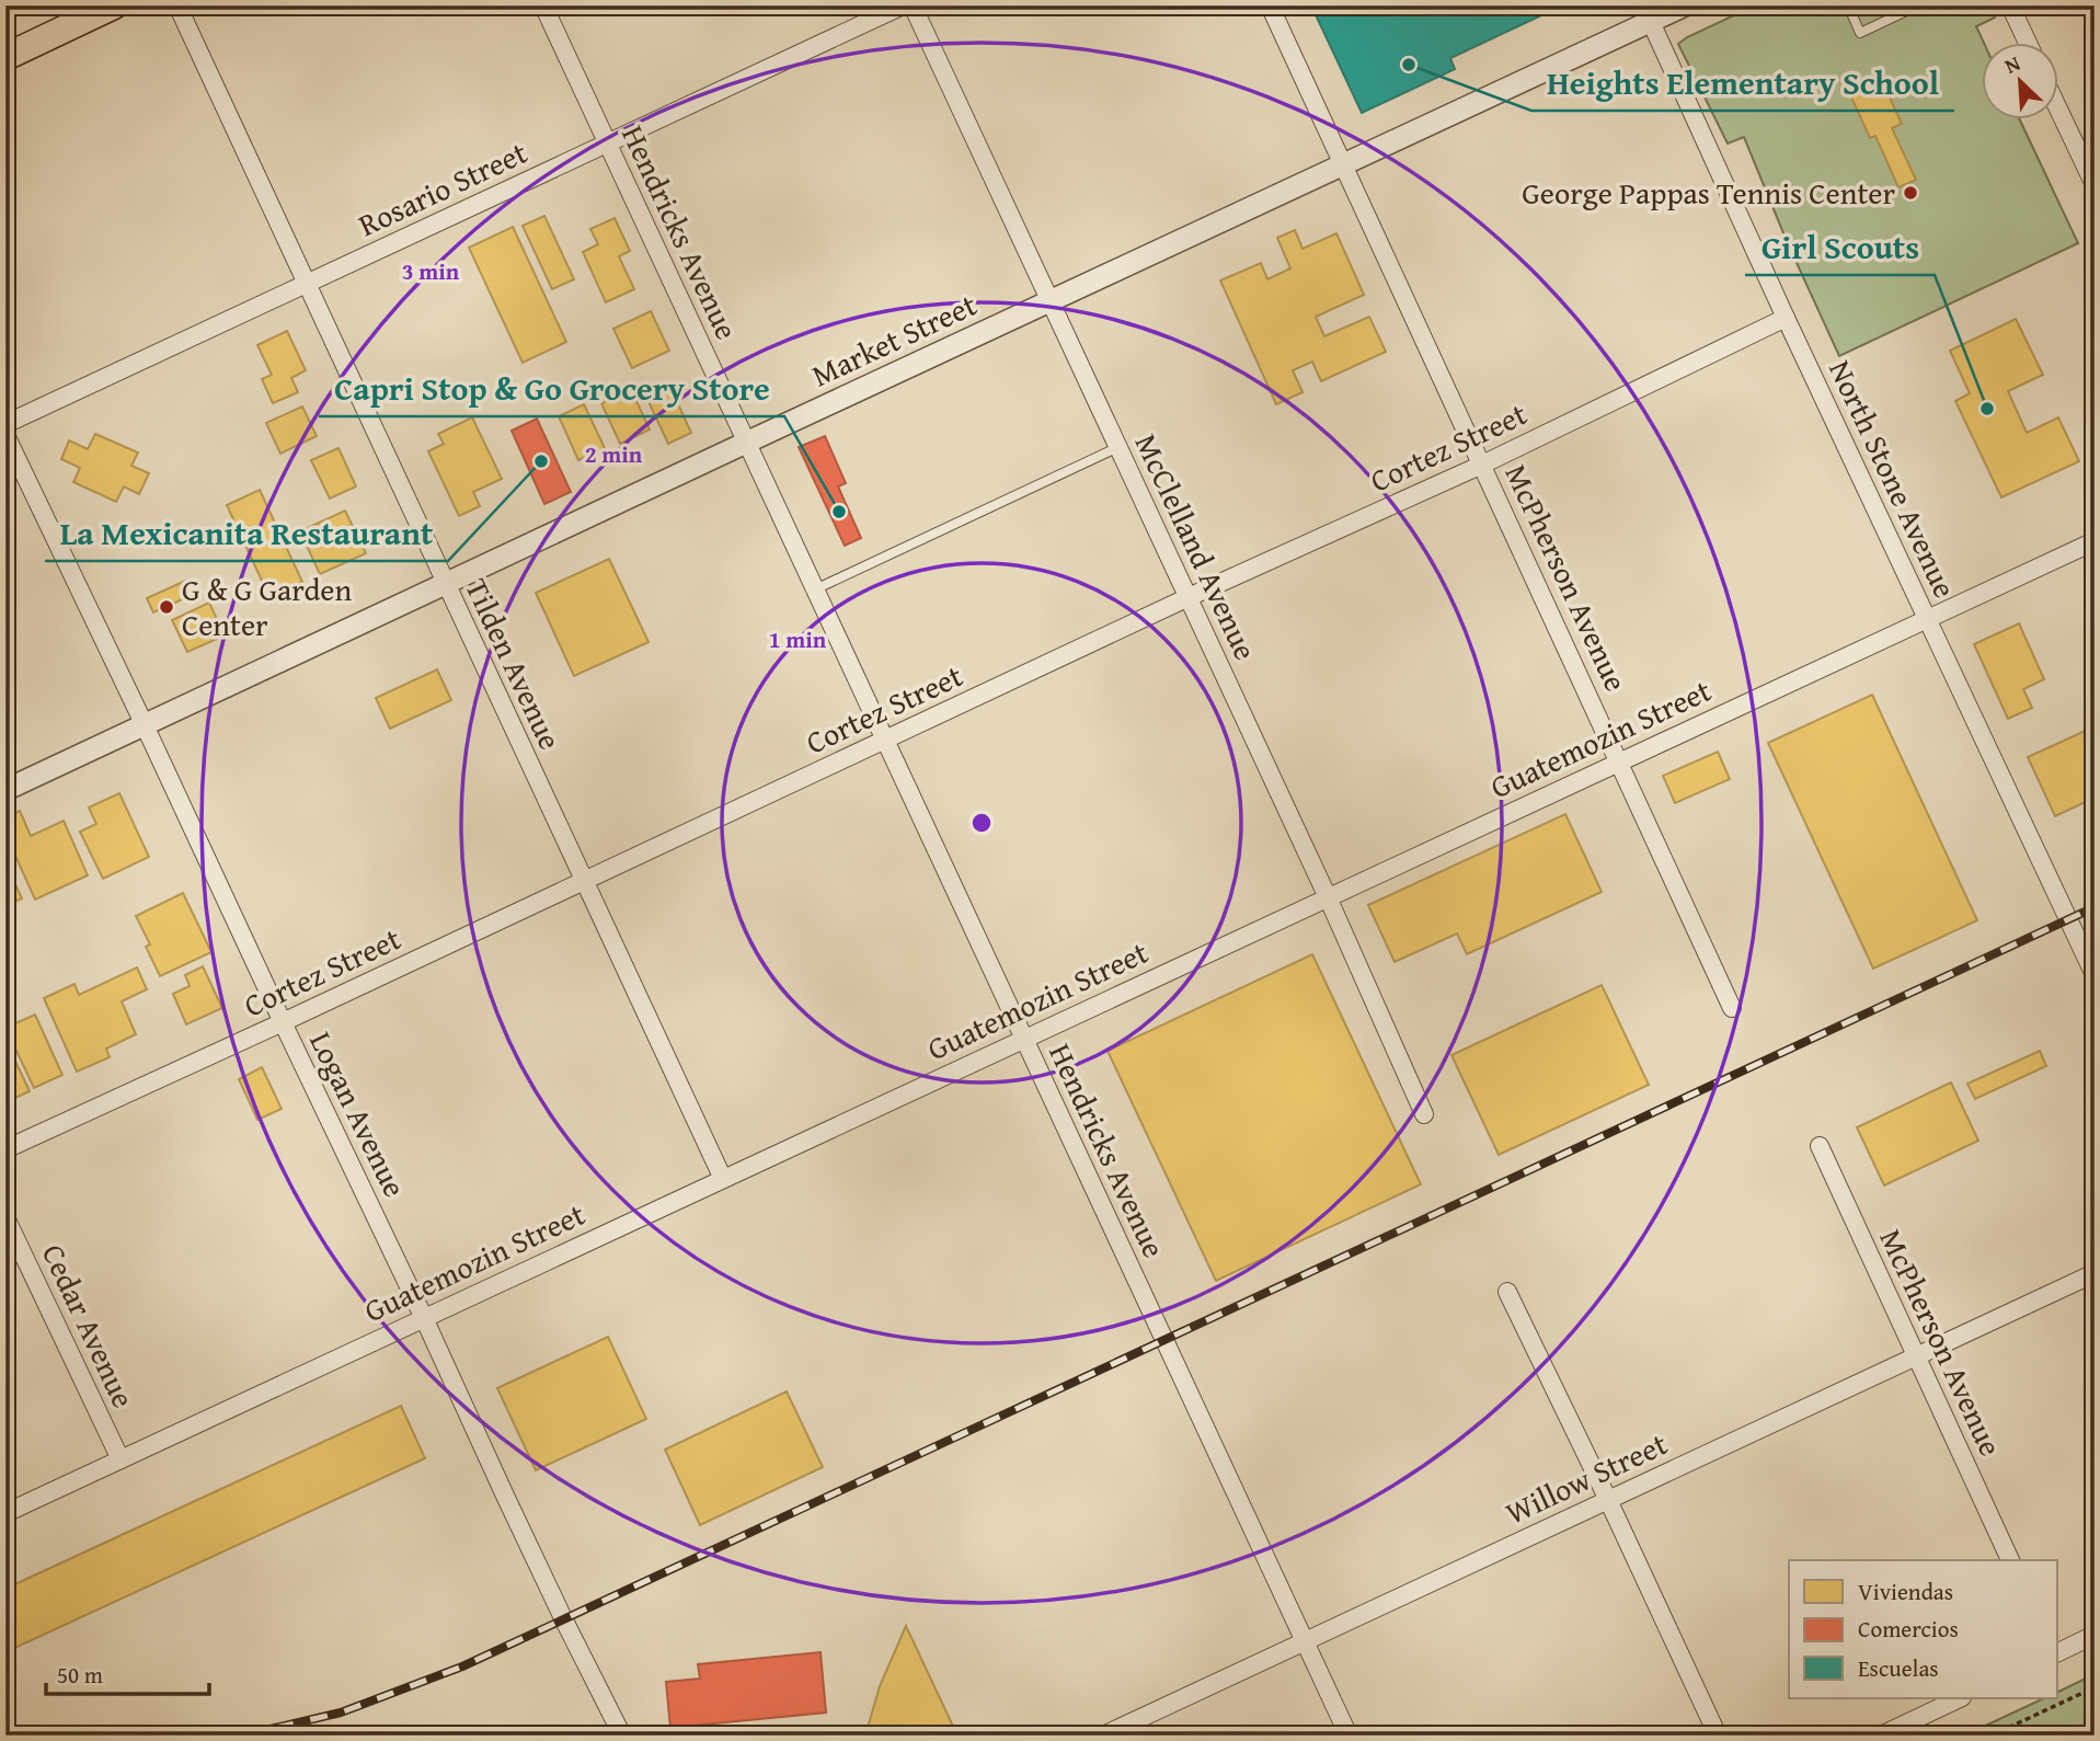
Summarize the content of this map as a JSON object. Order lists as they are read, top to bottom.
{
  "streets": {
    "street": [
      "Rosario Street",
      "Hendricks Avenue",
      "Market Street",
      "Cortez Street",
      "North Stone Avenue",
      "McClelland Avenue",
      "McPherson Avenue",
      "Tilden Avenue",
      "Guatemozin Street",
      "Logan Avenue",
      "Cedar Avenue",
      "Willow Street"
    ]
  },
  "crossings": [
    ["Rosario Street", "Hendricks Avenue"],
    ["Rosario Street", "Tilden Avenue"],
    ["Hendricks Avenue", "Market Street"],
    ["Hendricks Avenue", "Cortez Street"],
    ["Hendricks Avenue", "Guatemozin Street"],
    ["Hendricks Avenue", "Willow Street"],
    ["Market Street", "North Stone Avenue"],
    ["Market Street", "McClelland Avenue"],
    ["Market Street", "McPherson Avenue"],
    ["Market Street", "Tilden Avenue"],
    ["Market Street", "Logan Avenue"],
    ["Cortez Street", "North Stone Avenue"],
    ["Cortez Street", "McClelland Avenue"],
    ["Cortez Street", "McPherson Avenue"],
    ["Cortez Street", "Tilden Avenue"],
    ["Cortez Street", "Logan Avenue"],
    ["North Stone Avenue", "Guatemozin Street"],
    ["McClelland Avenue", "Guatemozin Street"],
    ["McPherson Avenue", "Guatemozin Street"],
    ["McPherson Avenue", "Willow Street"],
    ["Tilden Avenue", "Guatemozin Street"],
    ["Guatemozin Street", "Logan Avenue"],
    ["Guatemozin Street", "Cedar Avenue"]
  ],
  "places": [
    "Heights Elementary School",
    "George Pappas Tennis Center",
    "Girl Scouts",
    "La Mexicanita Restaurant",
    "Capri Stop & Go Grocery Store",
    "G & G Garden Center"
  ],
  "legend": ["Viviendas", "Comercios", "Escuelas"],
  "scale_bar": "50 m",
  "north": "top left",
  "rings": ["3 min", "2 min", "1 min"]
}
